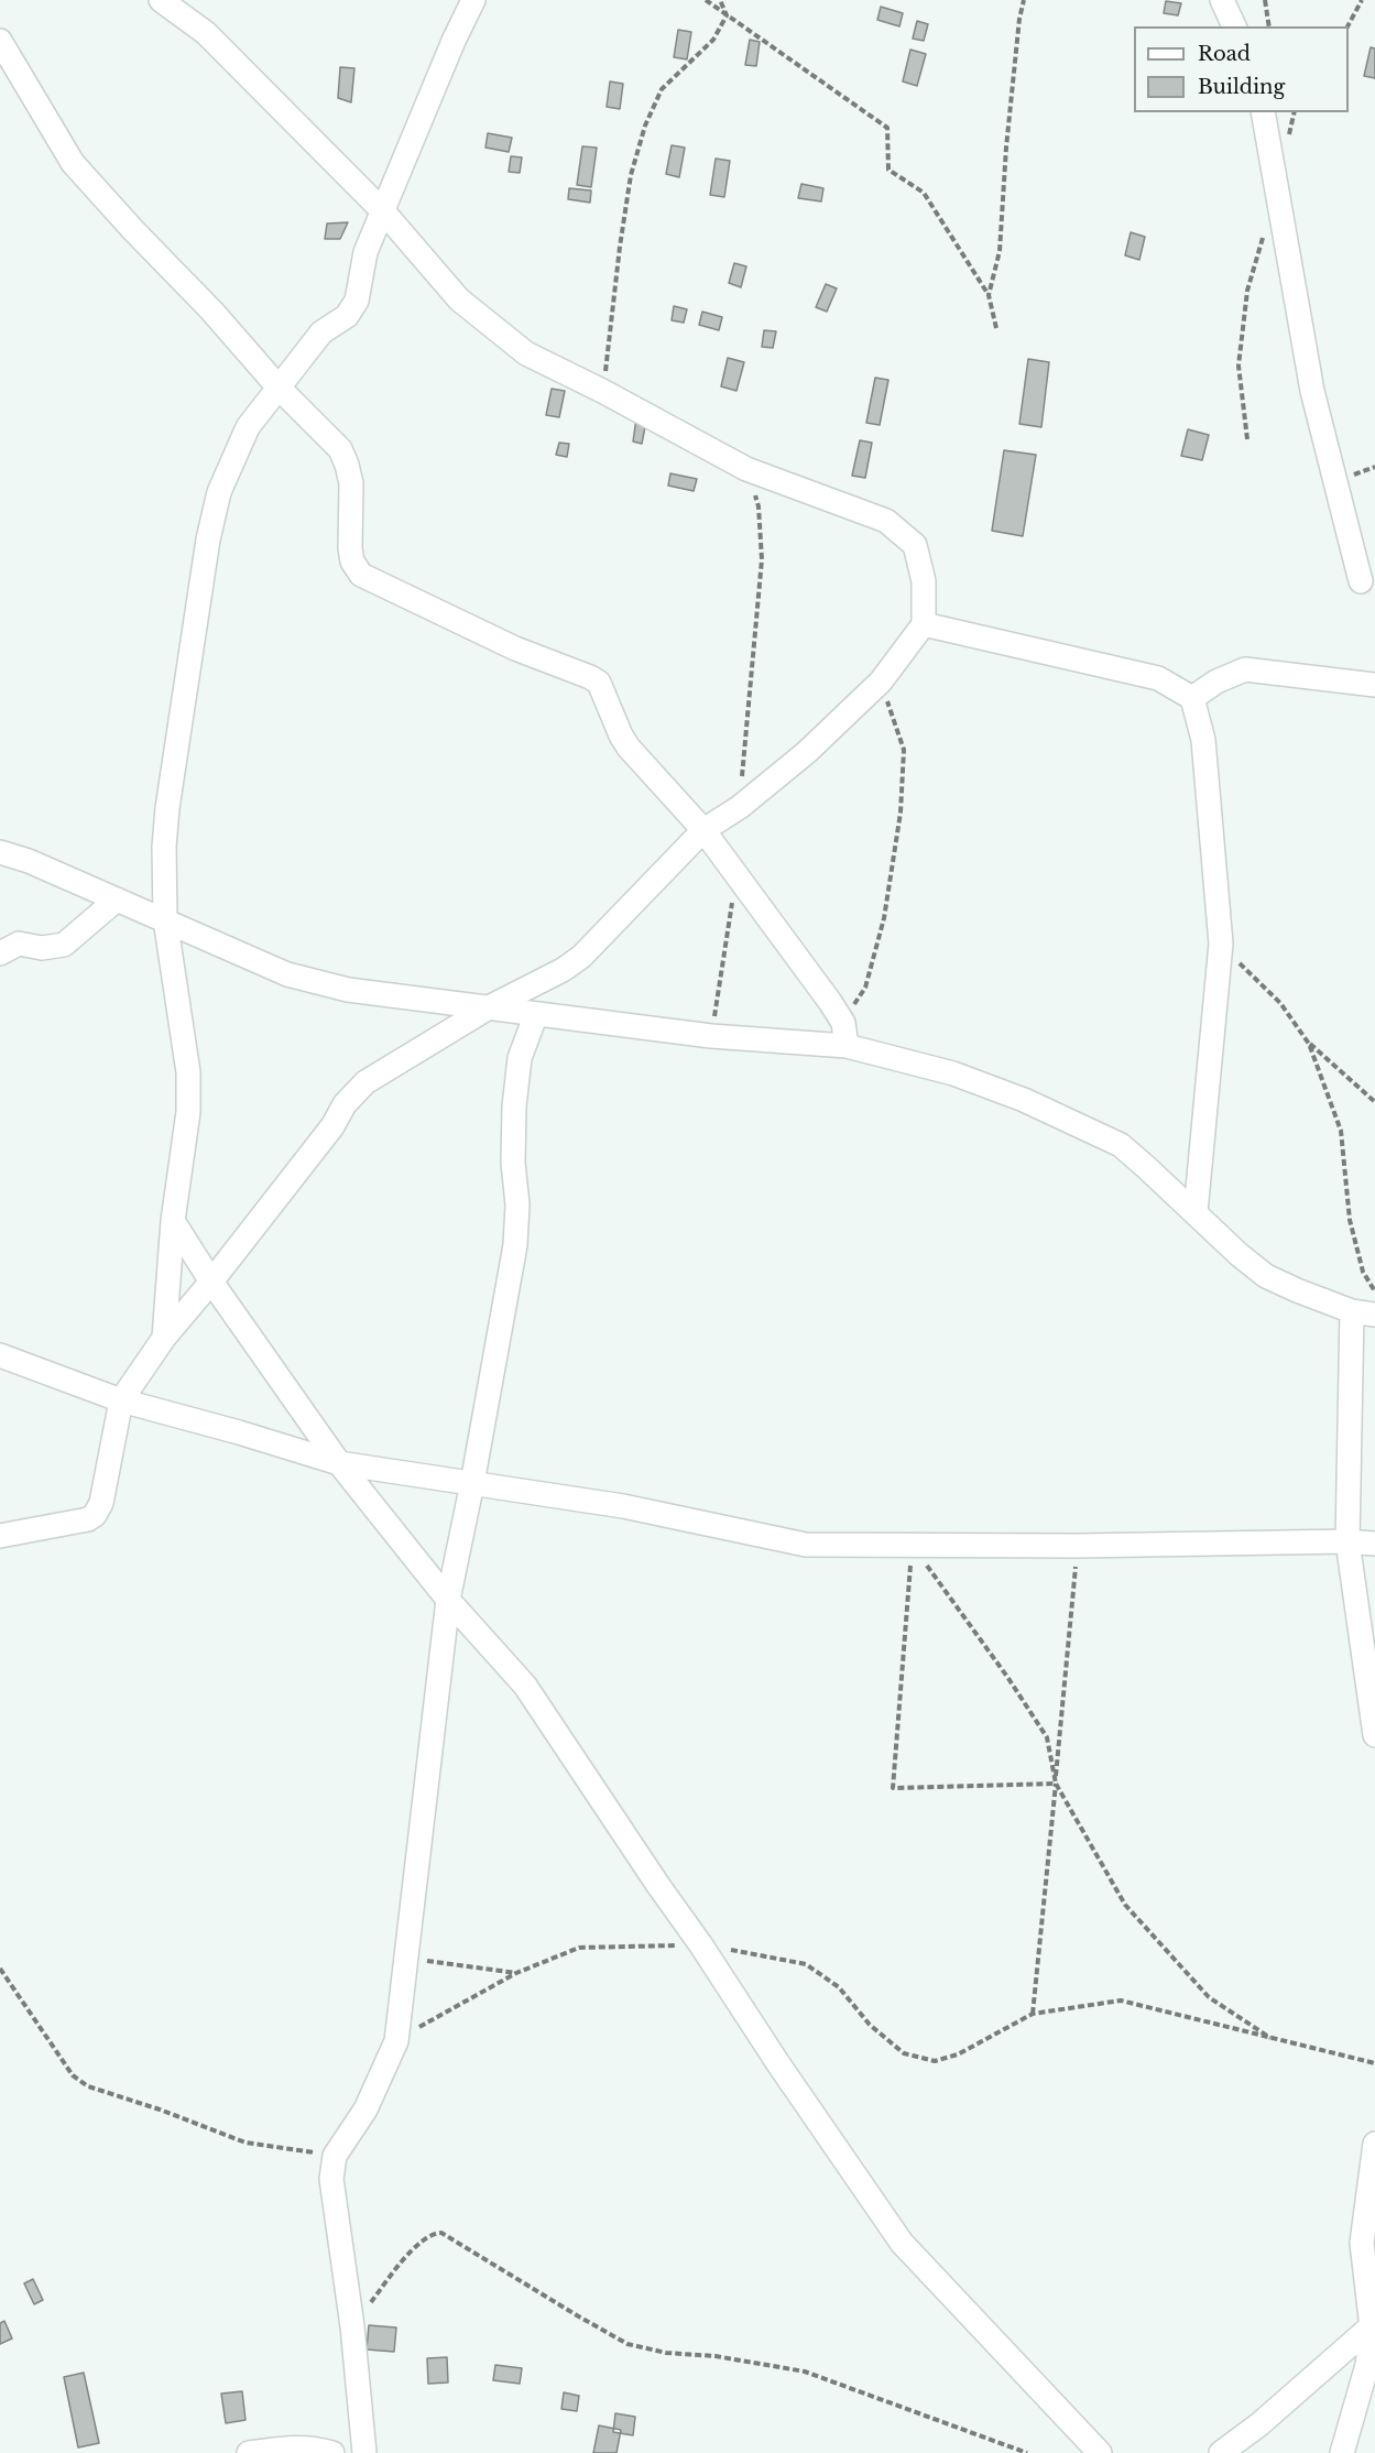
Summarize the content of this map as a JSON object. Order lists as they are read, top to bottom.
{
  "legend": ["Road", "Building"]
}
